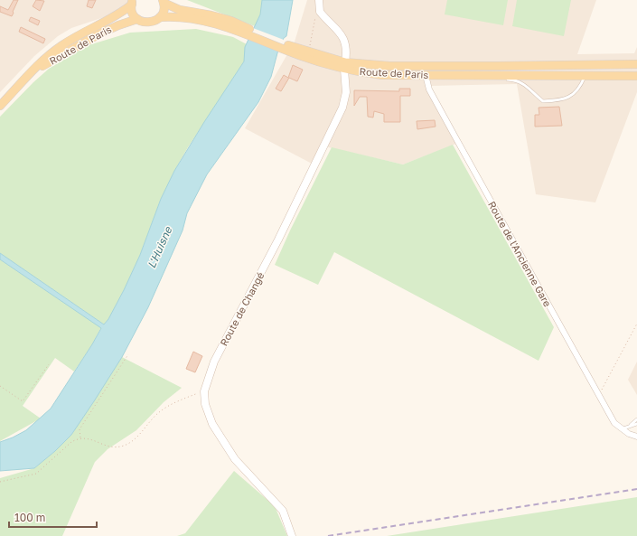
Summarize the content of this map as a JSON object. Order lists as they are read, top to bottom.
{
  "streets": {
    "main road": ["Route de Paris"],
    "street": ["Route de l'Ancienne Gare", "Route de Changé"]
  },
  "crossings": [
    ["Route de Paris", "Route de l'Ancienne Gare"],
    ["Route de Paris", "Route de Changé"]
  ],
  "water": ["L'Huisne"],
  "scale_bar": "100 m"
}
